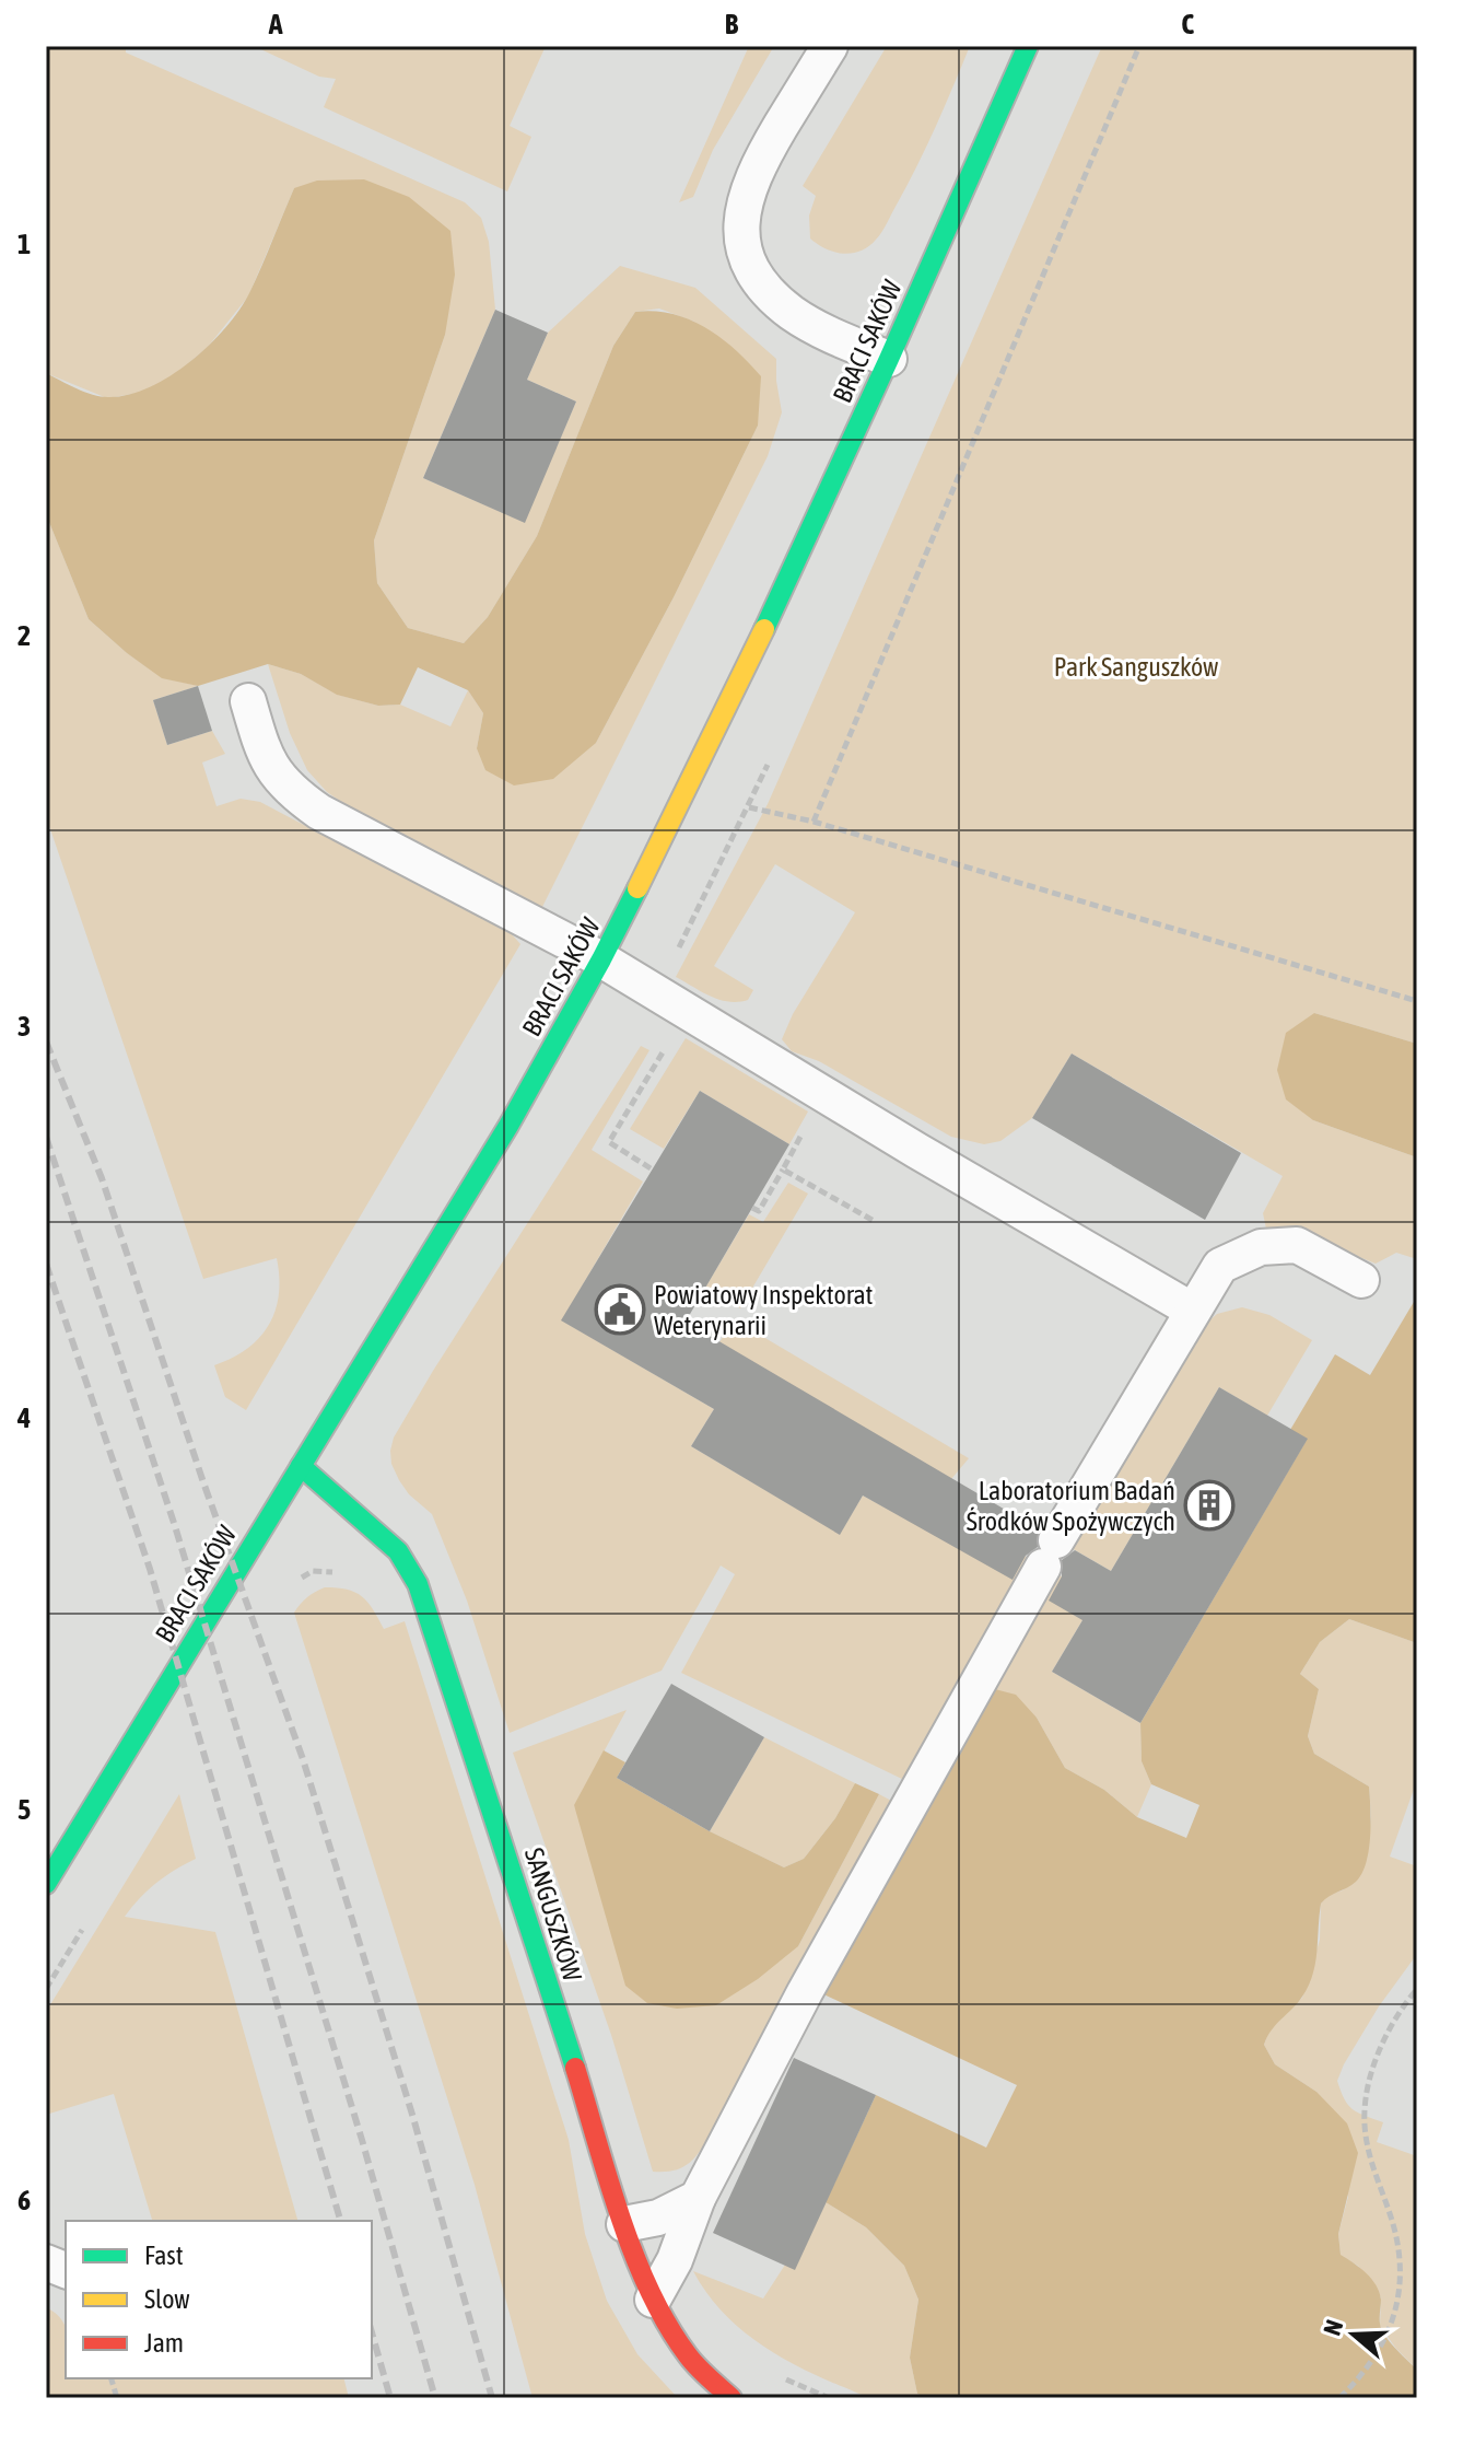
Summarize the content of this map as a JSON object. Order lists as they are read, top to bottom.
{
  "streets": {
    "street": ["BRACI SAKÓW", "SANGUSZKÓW"]
  },
  "crossings": [
    ["BRACI SAKÓW", "SANGUSZKÓW"]
  ],
  "parks": ["Park Sanguszków"],
  "places": {
    "public building": ["Powiatowy Inspektorat Weterynarii"],
    "building": ["Laboratorium Badań Środków Spożywczych"]
  },
  "legend": ["Fast", "Slow", "Jam"],
  "north": "left",
  "grid": {
    "columns": ["A", "B", "C"],
    "rows": [
      "1",
      "2",
      "3",
      "4",
      "5",
      "6"
    ]
  }
}
